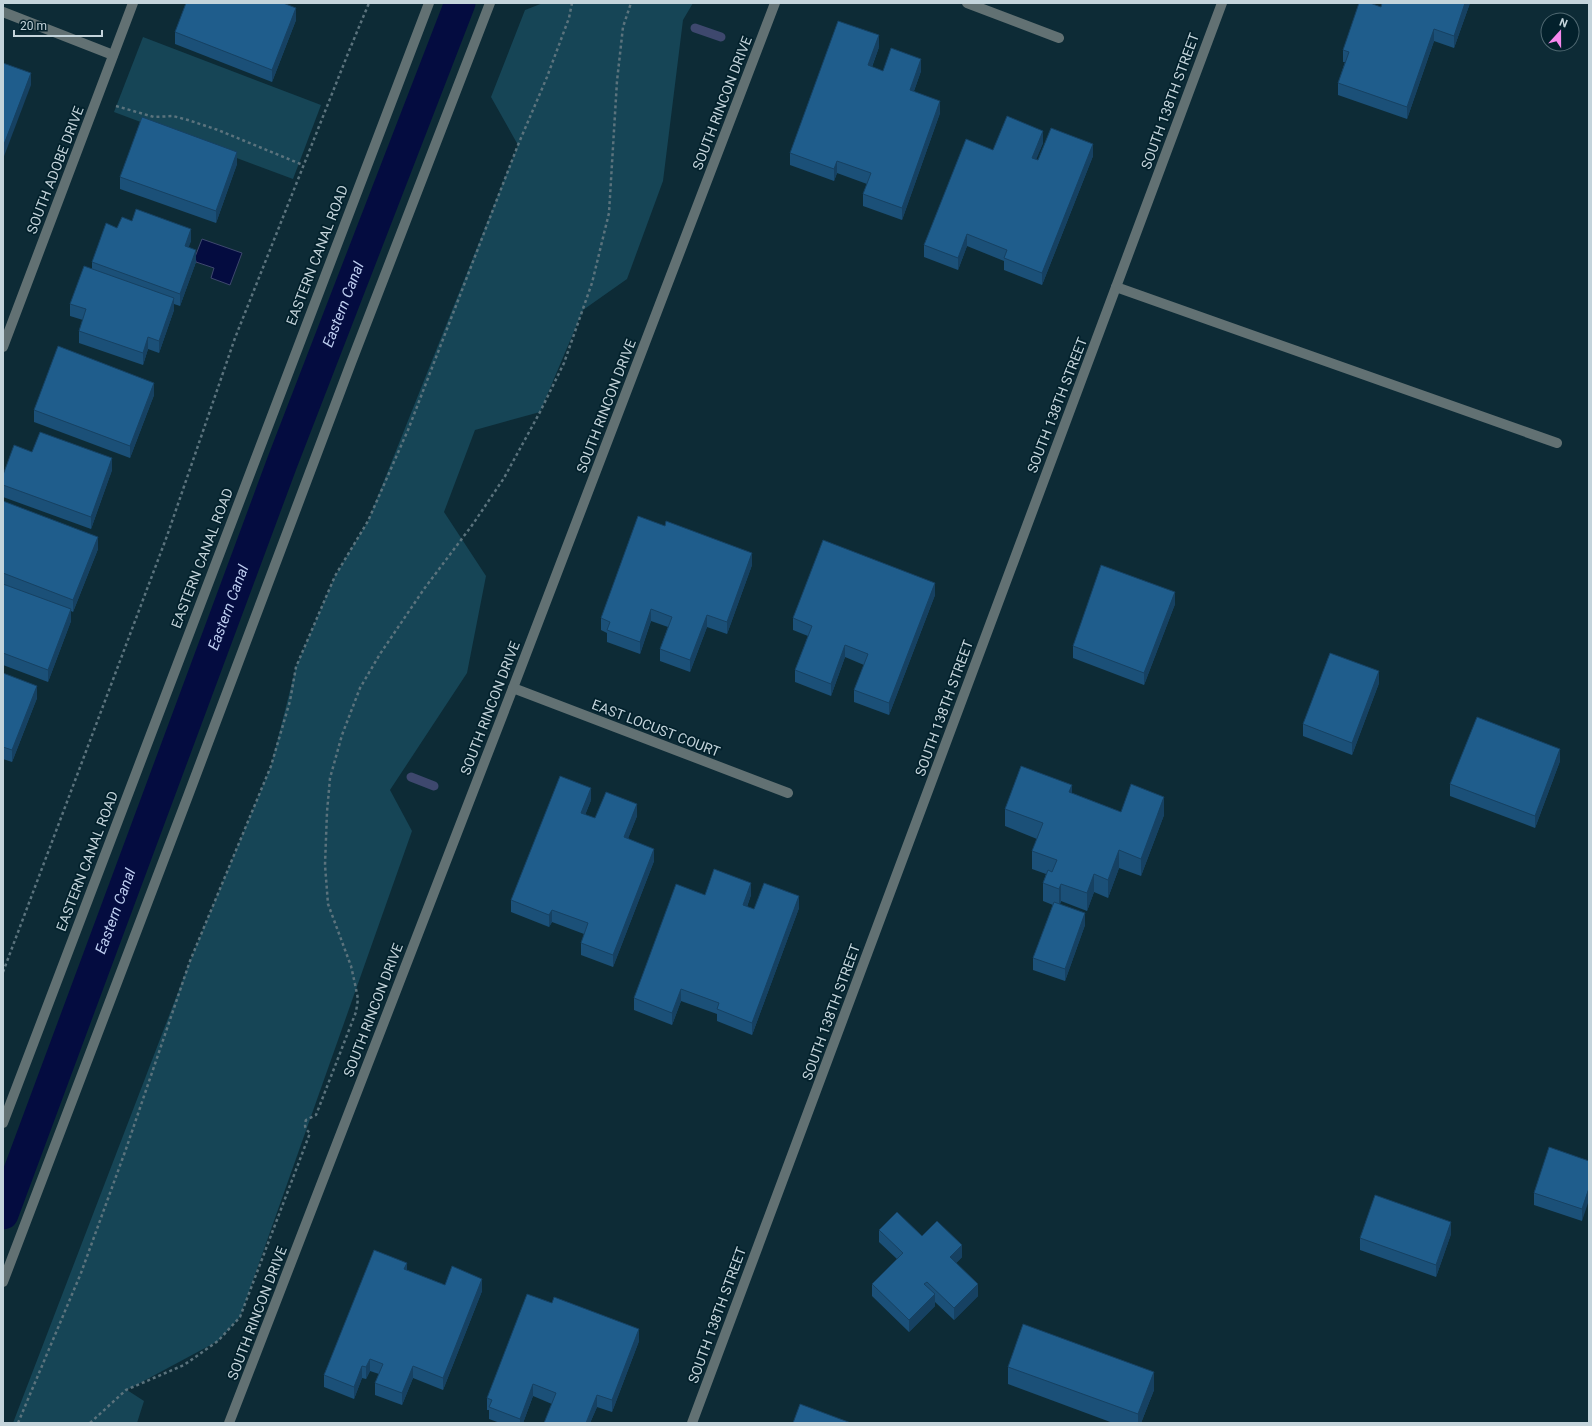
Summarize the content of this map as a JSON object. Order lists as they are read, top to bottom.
{
  "streets": {
    "street": [
      "SOUTH 138TH STREET",
      "SOUTH RINCON DRIVE",
      "SOUTH ADOBE DRIVE",
      "EASTERN CANAL ROAD",
      "EAST LOCUST COURT"
    ]
  },
  "crossings": [
    ["SOUTH RINCON DRIVE", "EAST LOCUST COURT"]
  ],
  "water": ["Eastern Canal"],
  "scale_bar": "20 m",
  "north": "top"
}
